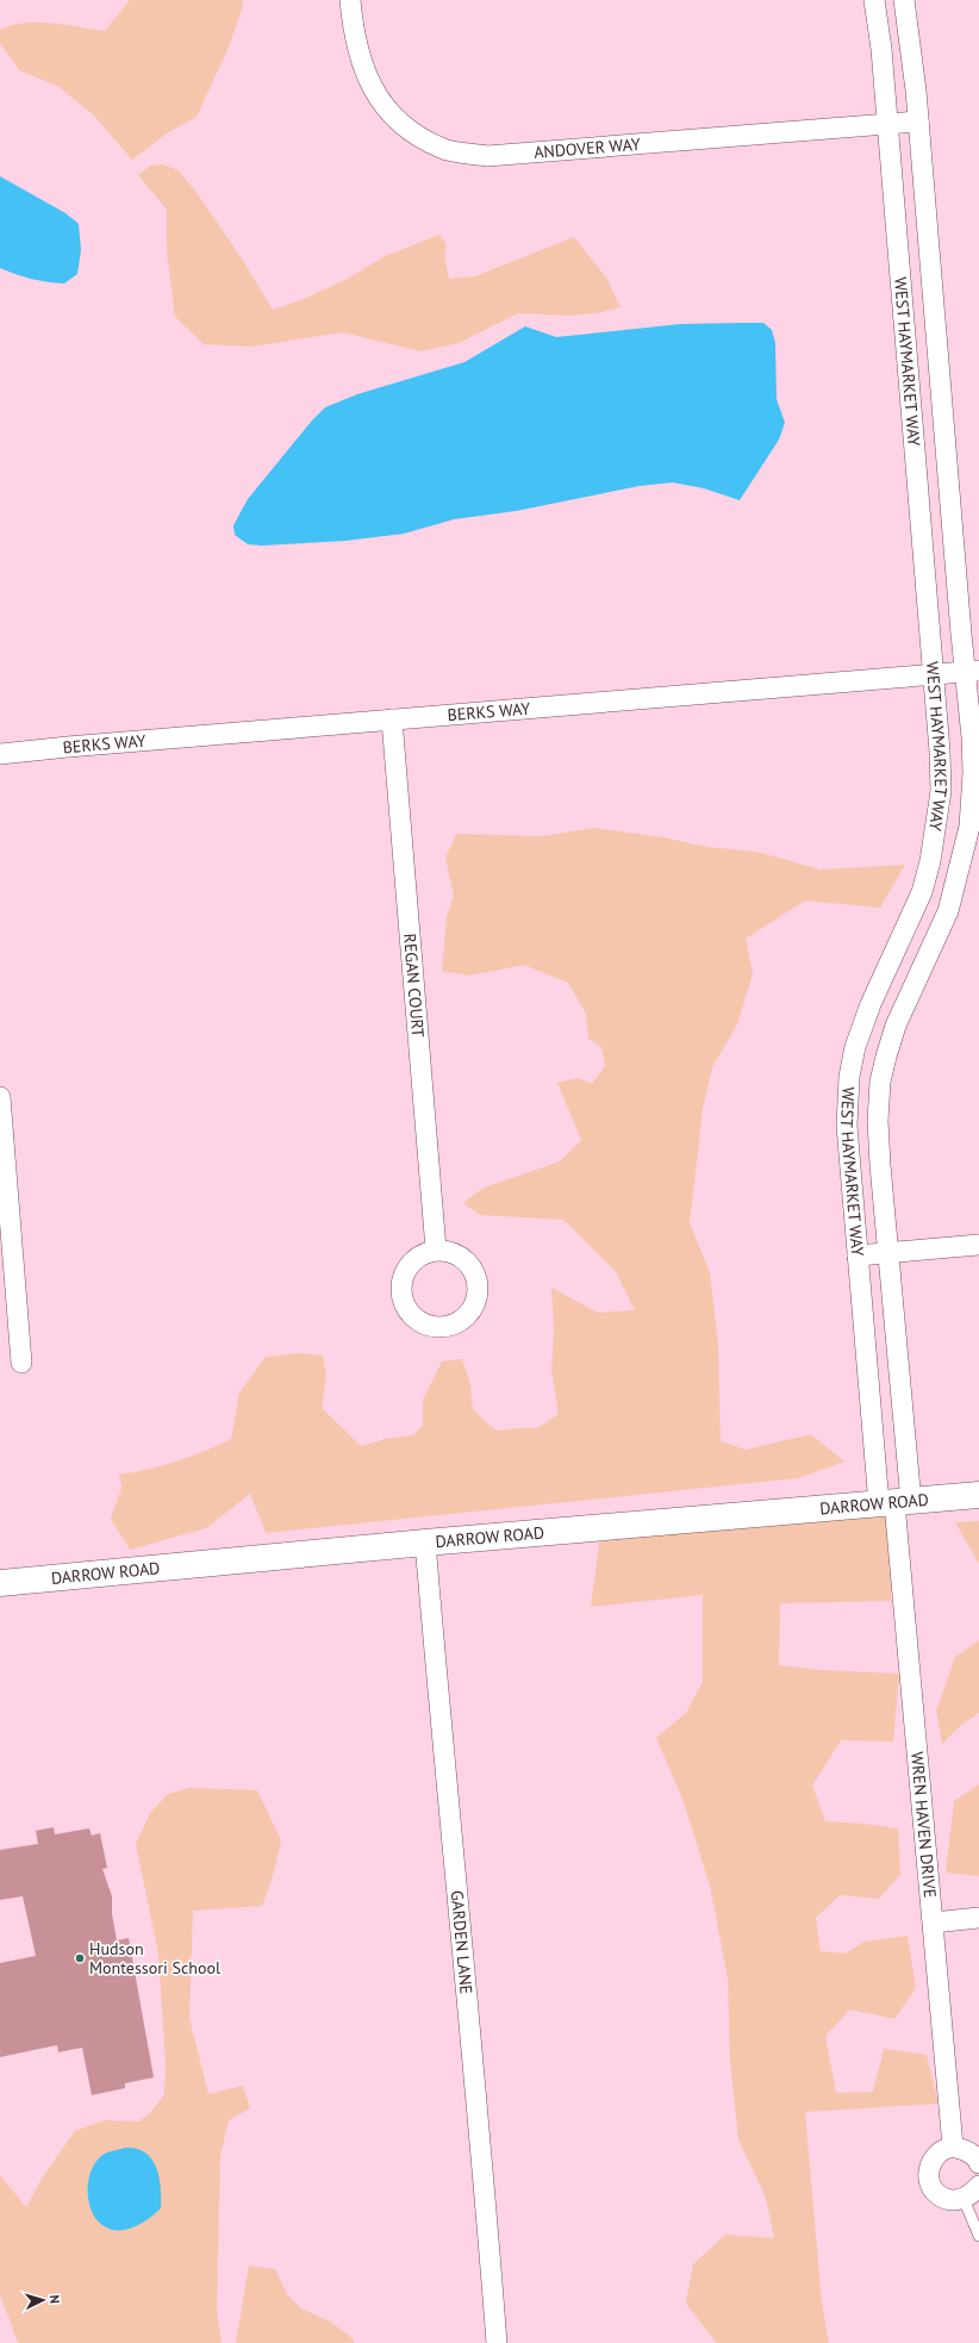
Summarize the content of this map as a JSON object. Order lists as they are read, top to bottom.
{
  "streets": {
    "main road": ["DARROW ROAD"],
    "street": [
      "ANDOVER WAY",
      "WEST HAYMARKET WAY",
      "BERKS WAY",
      "REGAN COURT",
      "WREN HAVEN DRIVE",
      "GARDEN LANE"
    ]
  },
  "crossings": [
    ["ANDOVER WAY", "WEST HAYMARKET WAY"],
    ["WEST HAYMARKET WAY", "BERKS WAY"],
    ["WEST HAYMARKET WAY", "DARROW ROAD"],
    ["WEST HAYMARKET WAY", "WREN HAVEN DRIVE"],
    ["BERKS WAY", "REGAN COURT"],
    ["DARROW ROAD", "WREN HAVEN DRIVE"],
    ["DARROW ROAD", "GARDEN LANE"]
  ],
  "places": ["Hudson Montessori School"],
  "north": "right"
}
